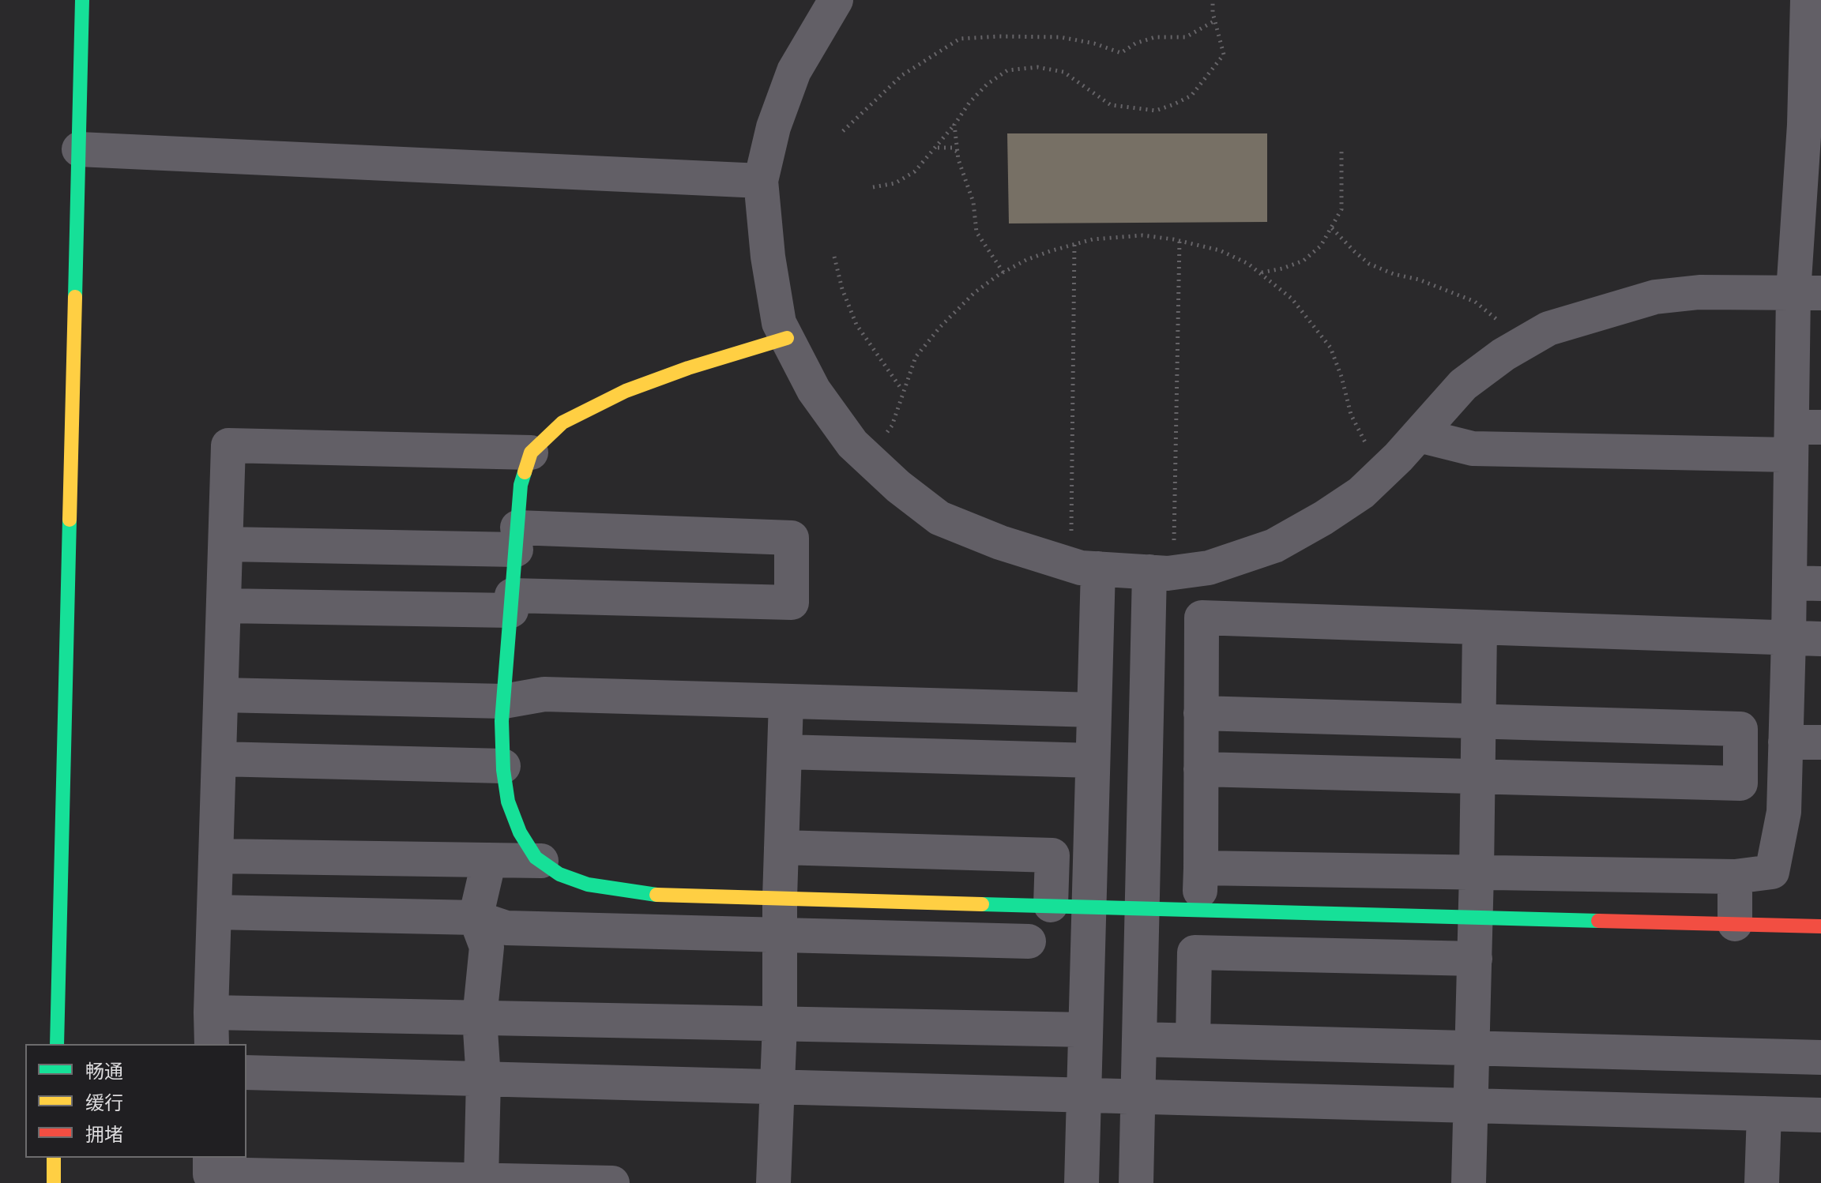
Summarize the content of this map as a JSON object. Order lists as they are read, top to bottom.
{
  "legend": ["畅通", "缓行", "拥堵"]
}
